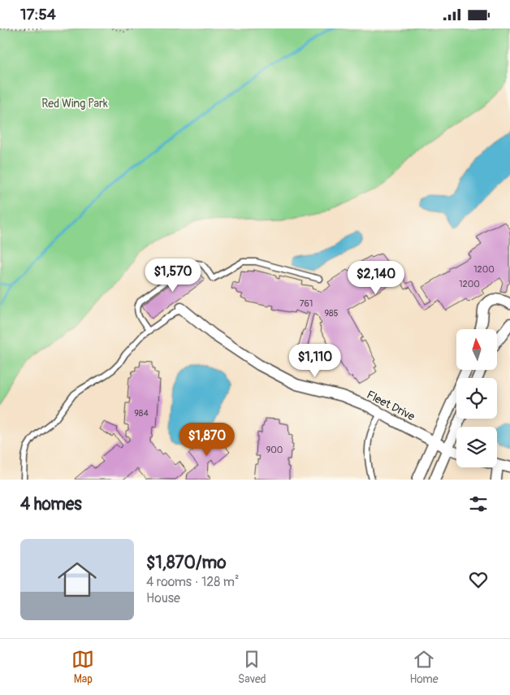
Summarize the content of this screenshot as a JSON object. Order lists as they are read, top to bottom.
{
  "streets": {
    "street": ["Fleet Drive"]
  },
  "parks": ["Red Wing Park"],
  "house_numbers": [
    "1200",
    "1200",
    "761",
    "985",
    "984",
    "900"
  ],
  "north": "top",
  "page": {
    "status": "17:54",
    "price": [
      "$1,570",
      "$2,140",
      "$1,110",
      "$1,870"
    ],
    "heading": "4 homes",
    "list": [
      {
        "name": "$1,870/mo",
        "note": "4 rooms · 128 m² · House"
      }
    ],
    "tabs": ["Map", "Saved", "Home"]
  }
}
